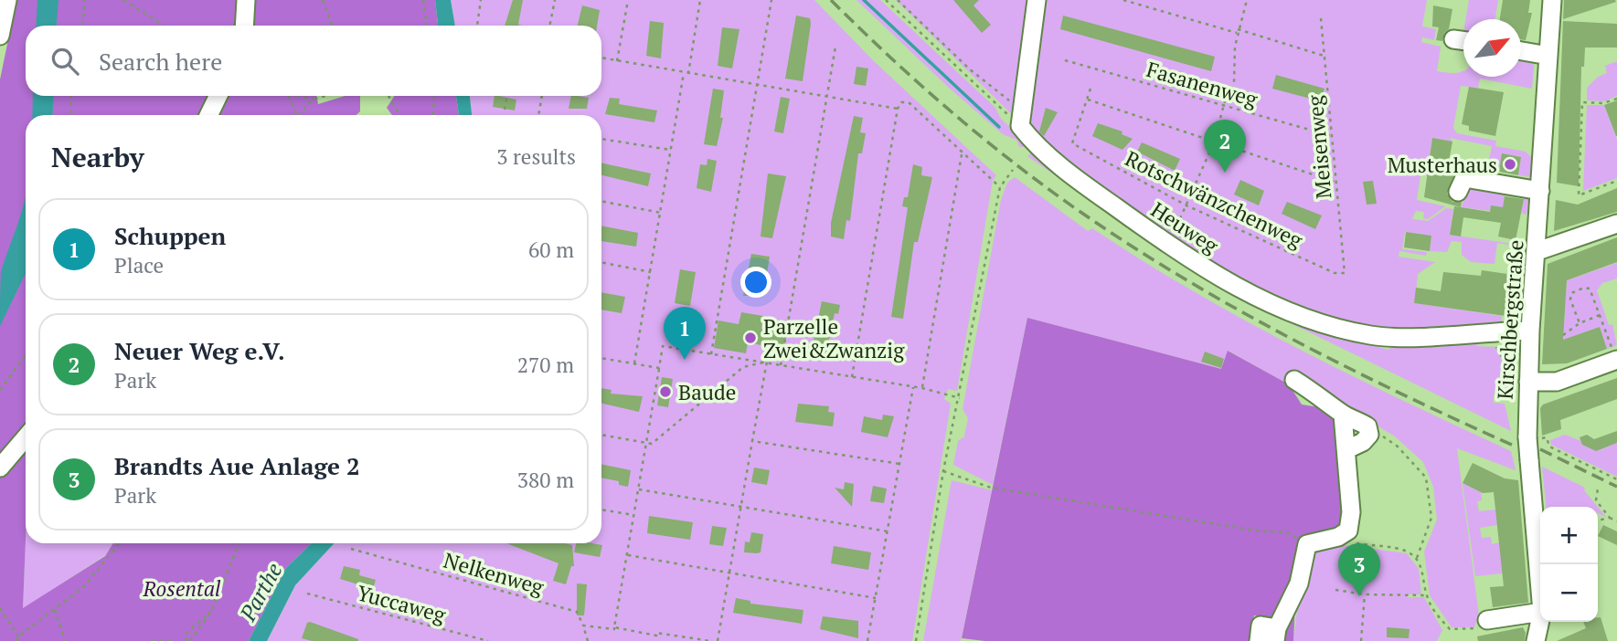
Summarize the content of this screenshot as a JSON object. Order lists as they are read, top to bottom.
{
  "streets": {
    "street": ["Heuweg", "Kirschbergstraße"],
    "path": [
      "Fasanenweg",
      "Meisenweg",
      "Rotschwänzchenweg",
      "Nelkenweg",
      "Yuccaweg"
    ]
  },
  "crossings": [
    ["Fasanenweg", "Meisenweg"],
    ["Meisenweg", "Rotschwänzchenweg"],
    ["Heuweg", "Kirschbergstraße"]
  ],
  "water": ["Parthe"],
  "parks": ["Rosental"],
  "places": ["Musterhaus", "Parzelle Zwei&Zwanzig", "Baude"],
  "north": "top right",
  "page": {
    "search": "Search here",
    "heading": ["Nearby", "3 results"],
    "pins": ["2", "1", "3"],
    "list": [
      {
        "mark": "1",
        "name": "Schuppen",
        "note": "Place",
        "value": "60 m"
      },
      {
        "mark": "2",
        "name": "Neuer Weg e.V.",
        "note": "Park",
        "value": "270 m"
      },
      {
        "mark": "3",
        "name": "Brandts Aue Anlage 2",
        "note": "Park",
        "value": "380 m"
      }
    ],
    "map_buttons": ["+", "−"]
  }
}
